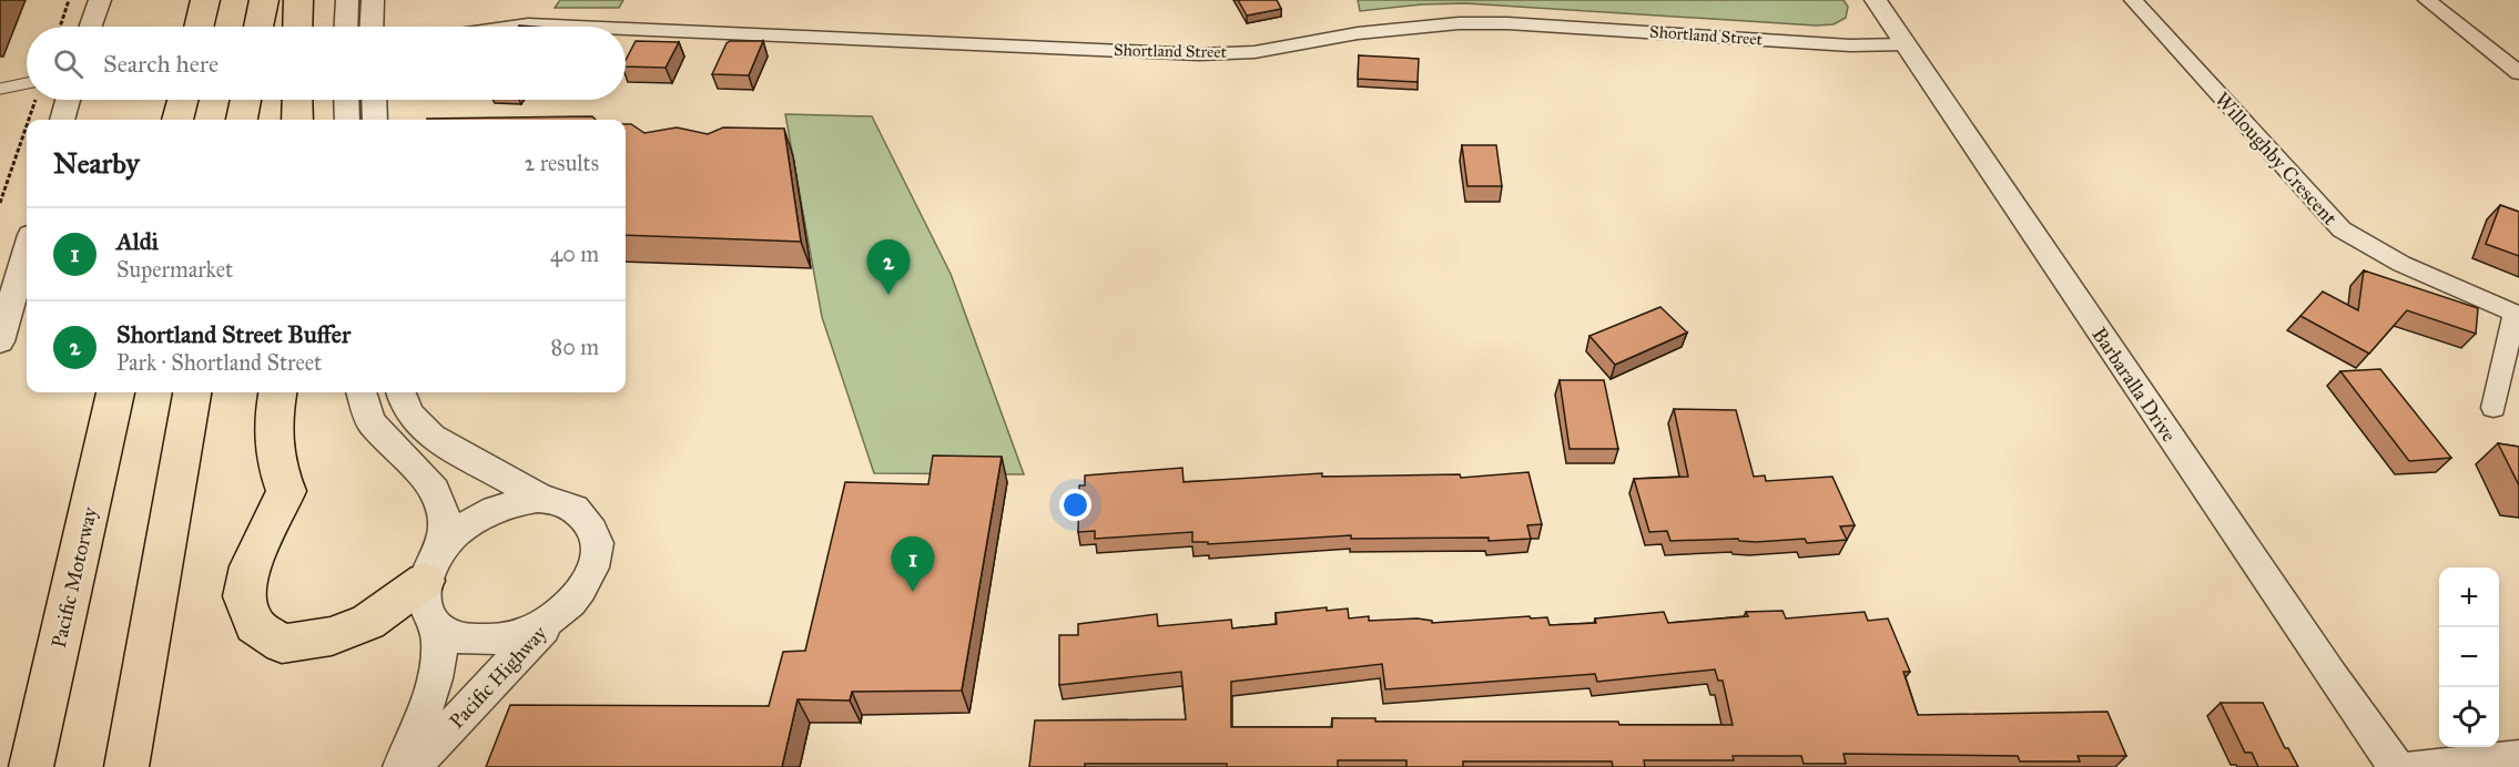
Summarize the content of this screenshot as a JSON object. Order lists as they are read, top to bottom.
{
  "streets": {
    "highway": ["Pacific Motorway"],
    "street": [
      "Shortland Street",
      "Willoughby Crescent",
      "Barbaralla Drive",
      "Pacific Highway"
    ]
  },
  "crossings": [
    ["Shortland Street", "Barbaralla Drive"]
  ],
  "page": {
    "search": "Search here",
    "heading": ["Nearby", "2 results"],
    "list": [
      {
        "mark": "1",
        "name": "Aldi",
        "note": "Supermarket",
        "value": "40 m"
      },
      {
        "mark": "2",
        "name": "Shortland Street Buffer",
        "note": "Park · Shortland Street",
        "value": "80 m"
      }
    ],
    "pins": ["2", "1"],
    "map_buttons": ["+", "−"]
  }
}
